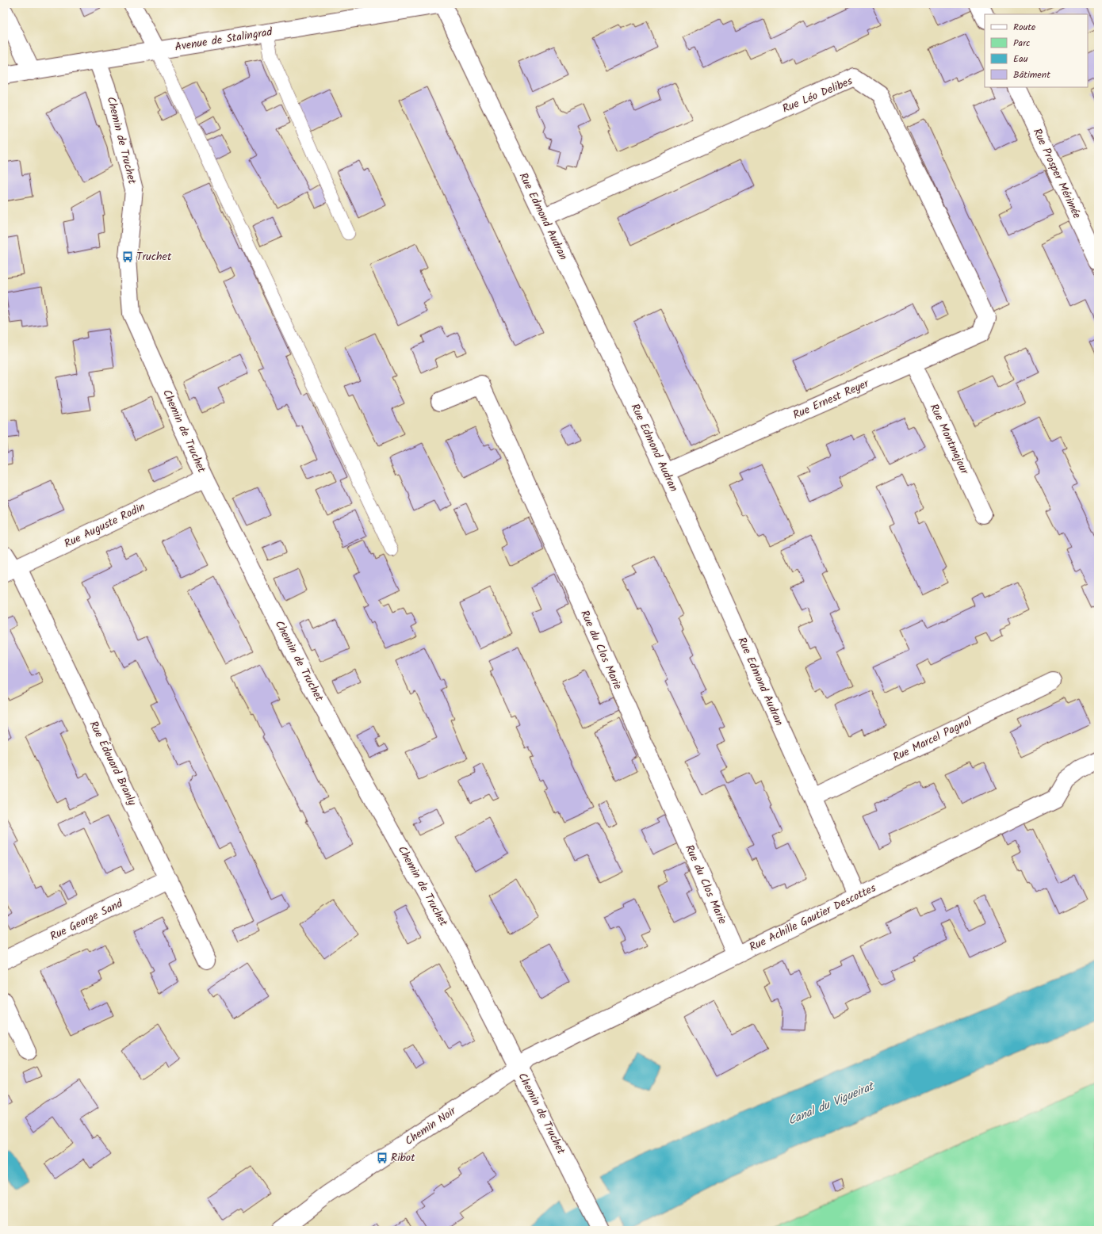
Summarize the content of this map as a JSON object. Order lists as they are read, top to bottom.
{
  "streets": {
    "street": [
      "Avenue de Stalingrad",
      "Rue Léo Delibes",
      "Chemin de Truchet",
      "Rue Prosper Mérimée",
      "Rue Edmond Audran",
      "Rue Ernest Reyer",
      "Rue Montmajour",
      "Rue Auguste Rodin",
      "Rue du Clos Marie",
      "Rue Marcel Pagnol",
      "Rue Édouard Branly",
      "Rue Achille Gautier Descottes",
      "Rue George Sand",
      "Chemin Noir"
    ]
  },
  "crossings": [
    ["Avenue de Stalingrad", "Chemin de Truchet"],
    ["Avenue de Stalingrad", "Rue Edmond Audran"],
    ["Rue Léo Delibes", "Rue Edmond Audran"],
    ["Rue Léo Delibes", "Rue Ernest Reyer"],
    ["Chemin de Truchet", "Rue Auguste Rodin"],
    ["Chemin de Truchet", "Rue Achille Gautier Descottes"],
    ["Chemin de Truchet", "Chemin Noir"],
    ["Rue Edmond Audran", "Rue Ernest Reyer"],
    ["Rue Edmond Audran", "Rue Marcel Pagnol"],
    ["Rue Edmond Audran", "Rue Achille Gautier Descottes"],
    ["Rue Ernest Reyer", "Rue Montmajour"],
    ["Rue Auguste Rodin", "Rue Édouard Branly"],
    ["Rue du Clos Marie", "Rue Achille Gautier Descottes"],
    ["Rue Édouard Branly", "Rue George Sand"],
    ["Rue Achille Gautier Descottes", "Chemin Noir"]
  ],
  "water": ["Canal du Vigueirat"],
  "places": {
    "bus stop": ["Truchet", "Ribot"]
  },
  "legend": [
    "Route",
    "Parc",
    "Eau",
    "Bâtiment"
  ]
}
